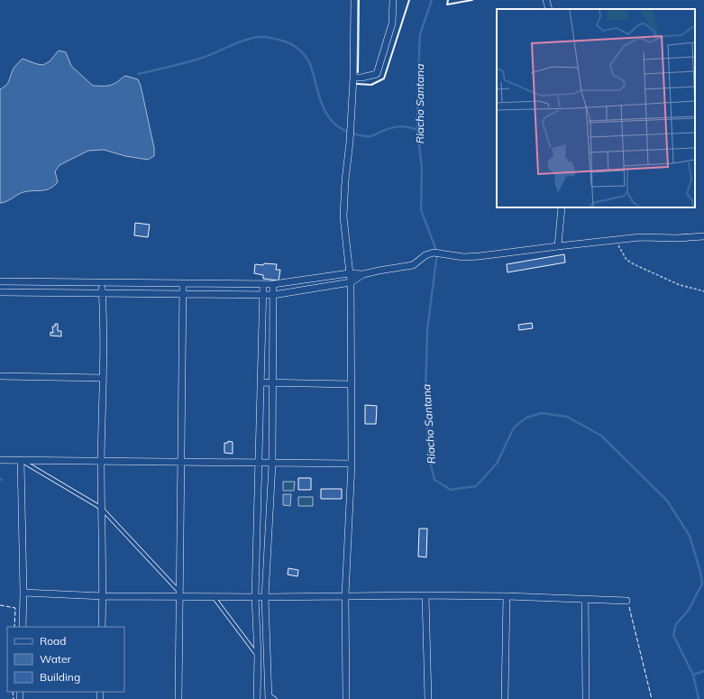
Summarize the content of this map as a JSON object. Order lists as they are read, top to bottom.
{
  "water": ["Riacho Santana"],
  "legend": ["Road", "Water", "Building"]
}
